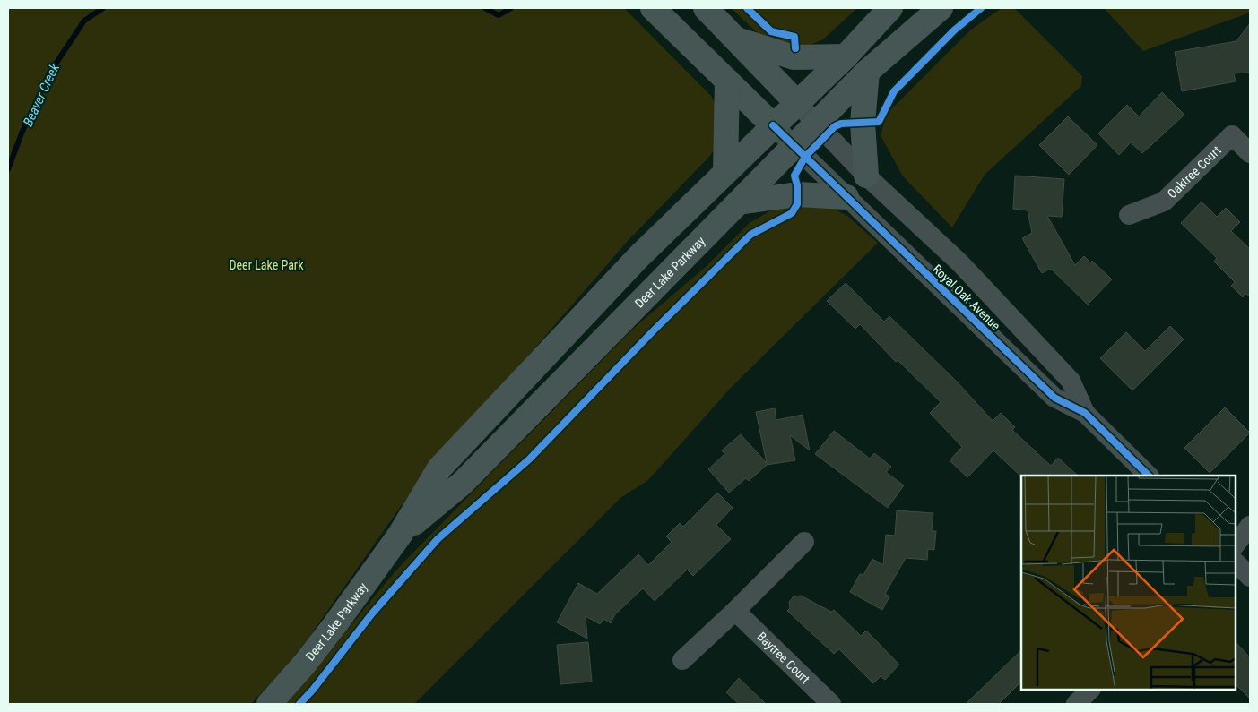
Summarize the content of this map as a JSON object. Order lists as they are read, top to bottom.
{
  "streets": {
    "main road": ["Deer Lake Parkway", "Royal Oak Avenue"],
    "street": ["Oaktree Court", "Baytree Court"]
  },
  "crossings": [
    ["Deer Lake Parkway", "Royal Oak Avenue"]
  ],
  "water": ["Beaver Creek"],
  "parks": ["Deer Lake Park"]
}
